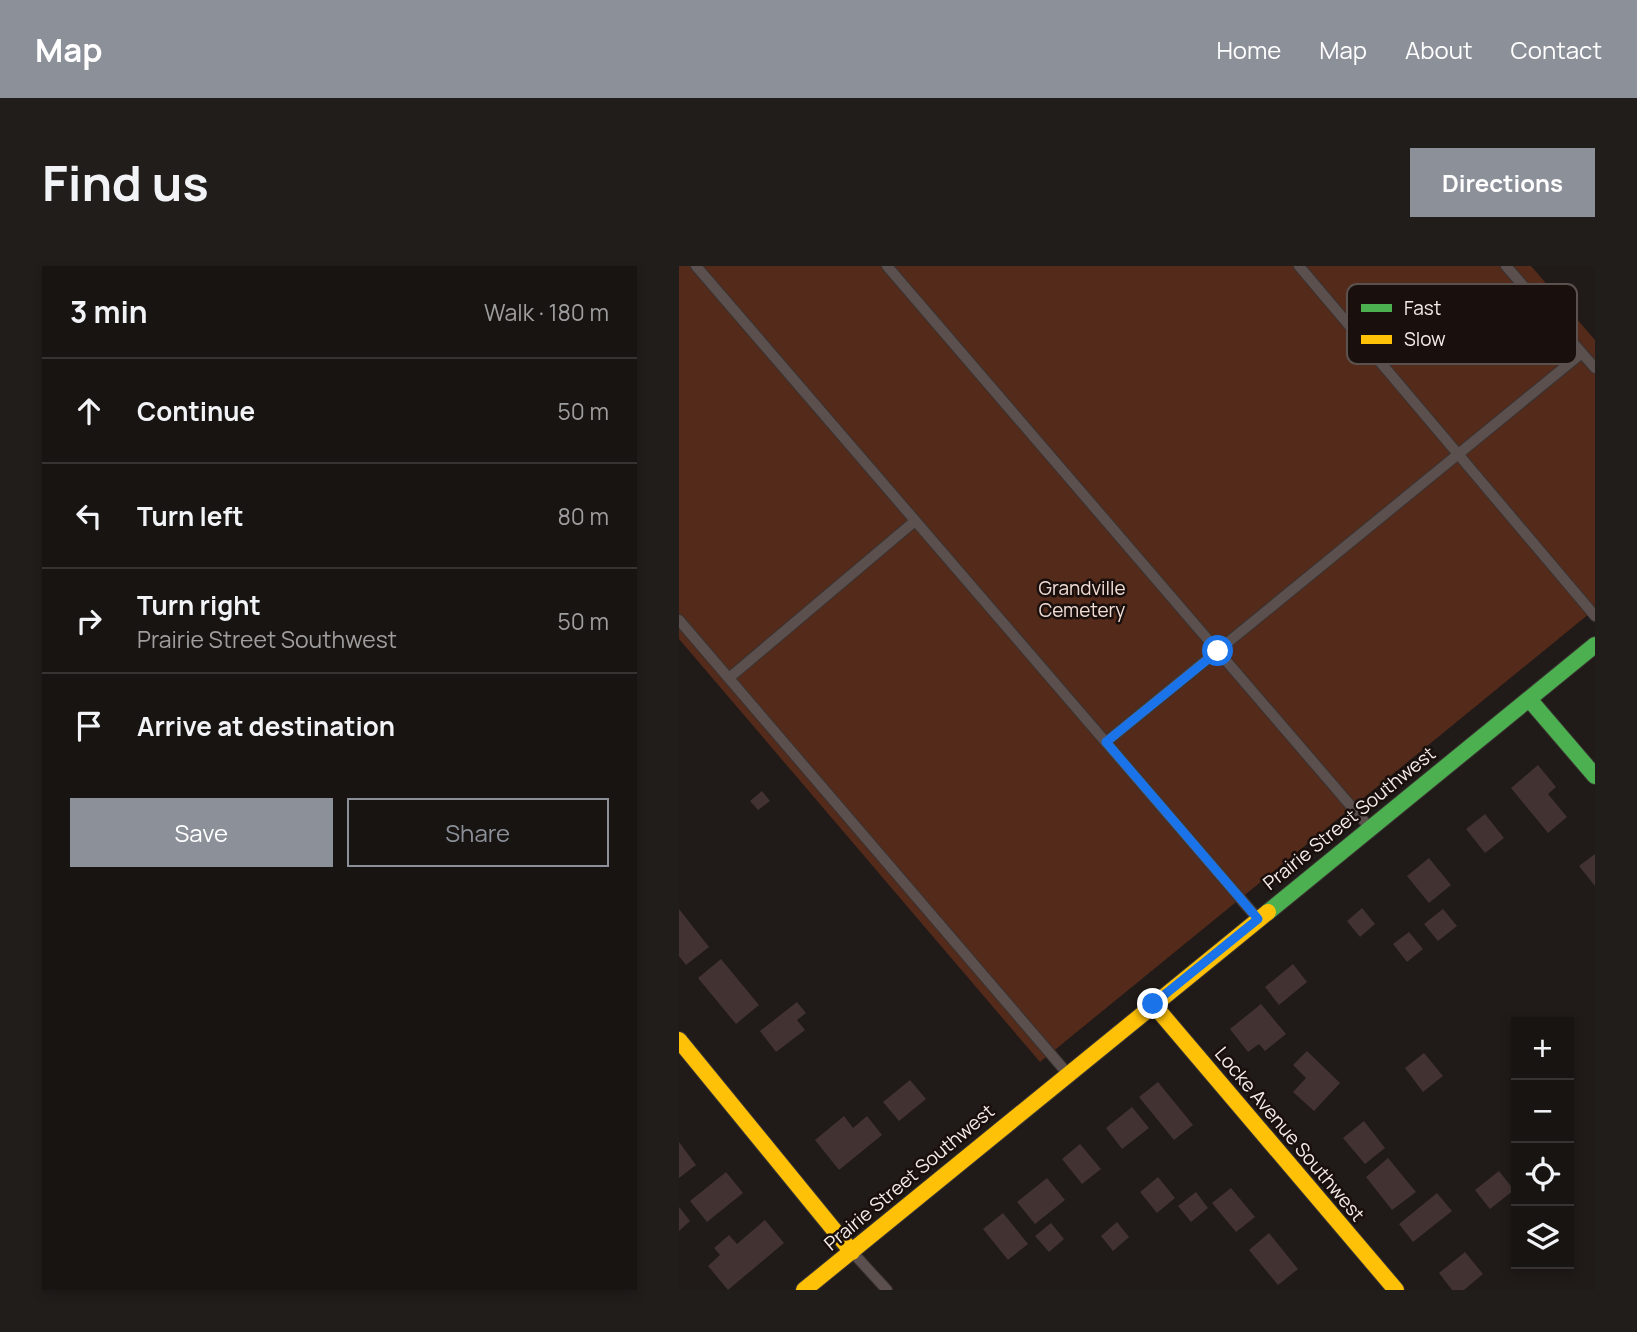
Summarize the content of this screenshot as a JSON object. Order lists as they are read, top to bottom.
{
  "streets": {
    "street": ["Prairie Street Southwest", "Locke Avenue Southwest"]
  },
  "crossings": [
    ["Prairie Street Southwest", "Locke Avenue Southwest"]
  ],
  "parks": ["Grandville Cemetery"],
  "legend": ["Fast", "Slow"],
  "page": {
    "header": "Map",
    "nav": [
      "Home",
      "Map",
      "About",
      "Contact"
    ],
    "buttons": [
      "Directions",
      ["Save", "Share"]
    ],
    "title": "Find us",
    "heading": ["3 min", "Walk · 180 m"],
    "list": [
      ["Continue", "50 m"],
      ["Turn left", "80 m"],
      ["Turn right", "Prairie Street Southwest", "50 m"],
      "Arrive at destination"
    ],
    "map_buttons": ["+", "−"]
  }
}
